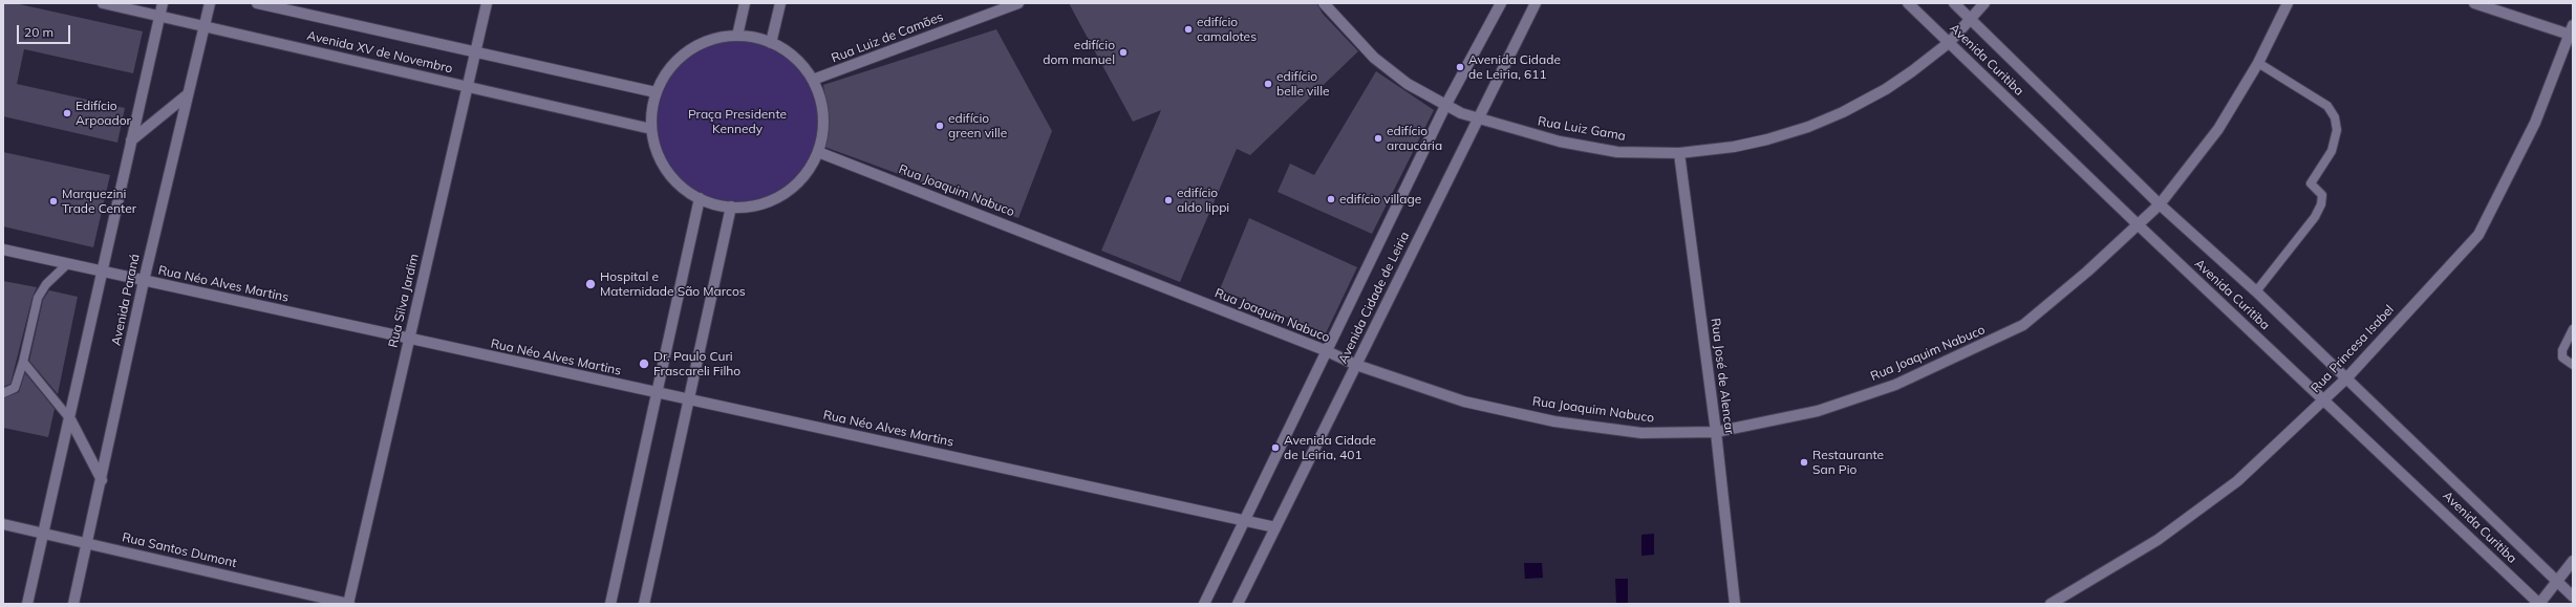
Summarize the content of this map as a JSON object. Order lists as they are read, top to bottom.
{
  "streets": {
    "main road": [
      "Rua Luiz de Camões",
      "Avenida XV de Novembro",
      "Avenida Curitiba",
      "Rua Luiz Gama",
      "Rua Joaquim Nabuco",
      "Rua Néo Alves Martins",
      "Avenida Cidade de Leiria",
      "Avenida Paraná",
      "Rua Silva Jardim",
      "Rua Princesa Isabel",
      "Rua José de Alencar",
      "Rua Santos Dumont"
    ]
  },
  "crossings": [
    ["Avenida XV de Novembro", "Avenida Paraná"],
    ["Avenida XV de Novembro", "Rua Silva Jardim"],
    ["Avenida Curitiba", "Rua Luiz Gama"],
    ["Avenida Curitiba", "Rua Joaquim Nabuco"],
    ["Avenida Curitiba", "Rua Princesa Isabel"],
    ["Rua Luiz Gama", "Avenida Cidade de Leiria"],
    ["Rua Luiz Gama", "Rua José de Alencar"],
    ["Rua Joaquim Nabuco", "Avenida Cidade de Leiria"],
    ["Rua Joaquim Nabuco", "Rua José de Alencar"],
    ["Rua Néo Alves Martins", "Avenida Cidade de Leiria"],
    ["Rua Néo Alves Martins", "Avenida Paraná"],
    ["Rua Néo Alves Martins", "Rua Silva Jardim"],
    ["Avenida Paraná", "Rua Santos Dumont"],
    ["Rua Silva Jardim", "Rua Santos Dumont"]
  ],
  "parks": ["Praça Presidente Kennedy"],
  "places": [
    "edifício camalotes",
    "edifício dom manuel",
    "Avenida Cidade de Leiria, 611",
    "edifício belle ville",
    "Edifício Arpoador",
    "edifício green ville",
    "edifício araucária",
    "edifício village",
    "edifício aldo lippi",
    "Marquezini Trade Center",
    "Hospital e Maternidade São Marcos",
    "Dr. Paulo Curi Frascareli Filho",
    "Avenida Cidade de Leiria, 401",
    "Restaurante San Pio"
  ],
  "scale_bar": "20 m"
}
